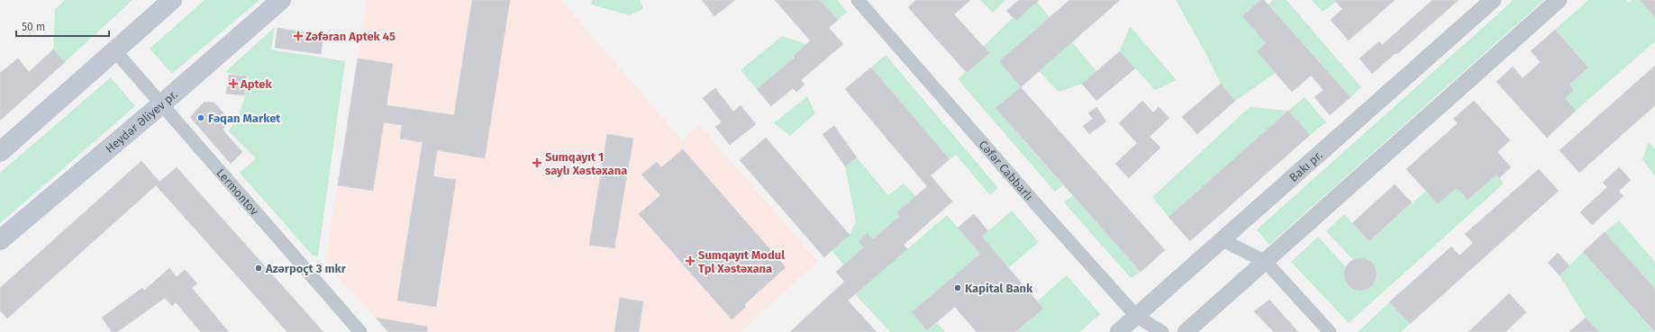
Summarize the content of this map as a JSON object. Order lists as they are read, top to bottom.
{
  "streets": {
    "main road": ["Heydər Əliyev pr."],
    "street": ["Bakı pr.", "Cəfər Cabbarlı", "Lermontov"]
  },
  "crossings": [
    ["Heydər Əliyev pr.", "Lermontov"],
    ["Bakı pr.", "Cəfər Cabbarlı"]
  ],
  "places": {
    "health": [
      "Zəfəran Aptek 45",
      "Aptek",
      "Sumqayıt 1 saylı Xəstəxana",
      "Sumqayıt Modul Tpl Xəstəxana"
    ],
    "other": ["Fəqan Market", "Azərpoçt 3 mkr", "Kapital Bank"]
  },
  "scale_bar": "50 m"
}
